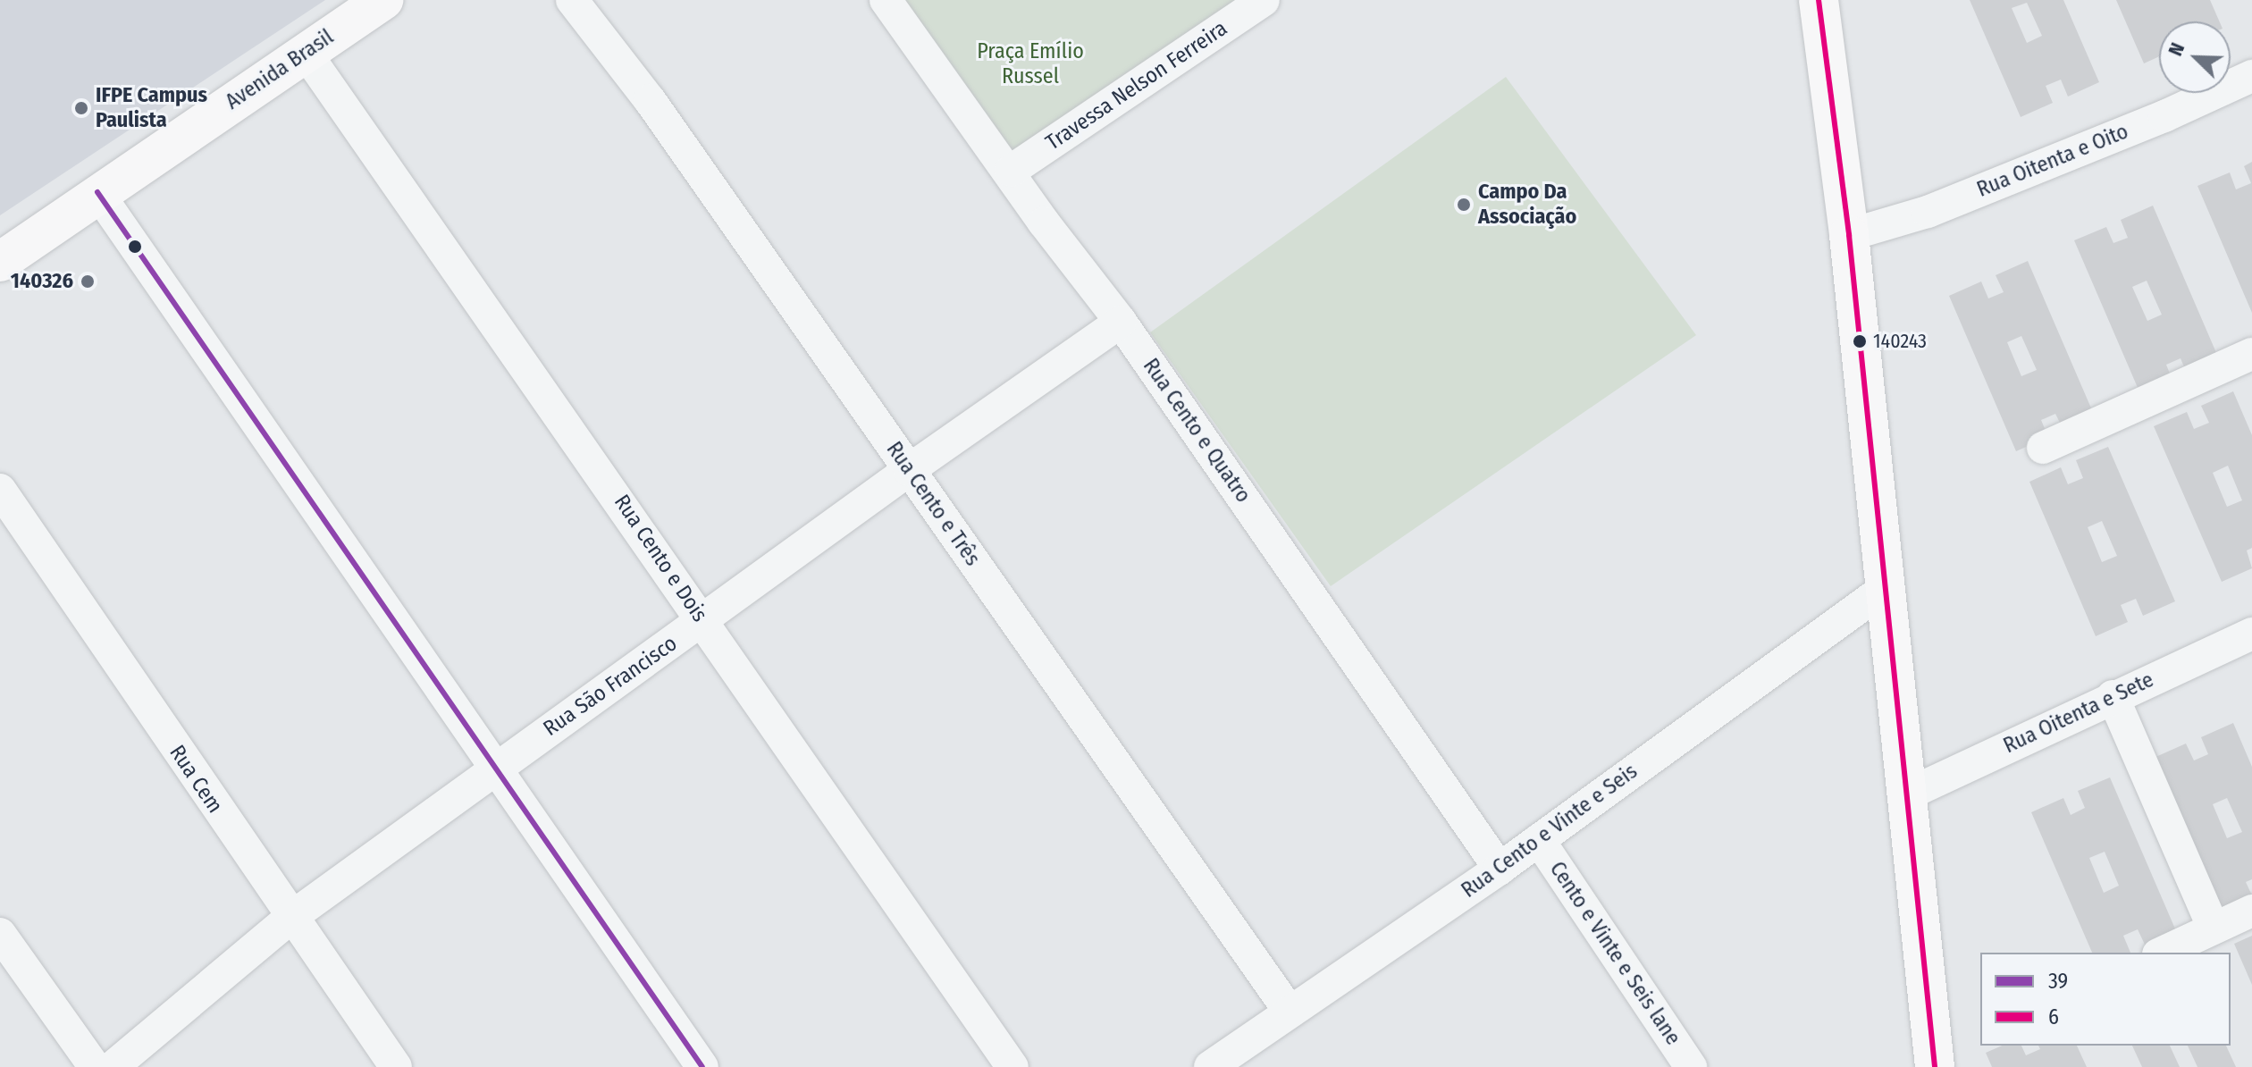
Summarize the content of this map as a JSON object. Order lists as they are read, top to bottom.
{
  "streets": {
    "main road": ["Avenida Brasil"],
    "street": [
      "Travessa Nelson Ferreira",
      "Rua Oitenta e Oito",
      "Rua Cento e Quatro",
      "Rua Cento e Três",
      "Rua Cento e Dois",
      "Rua São Francisco",
      "Rua Oitenta e Sete",
      "Rua Cem",
      "Rua Cento e Vinte e Seis",
      "Cento e Vinte e Seis lane"
    ]
  },
  "crossings": [
    ["Avenida Brasil", "Rua Cento e Dois"],
    ["Travessa Nelson Ferreira", "Rua Cento e Quatro"],
    ["Rua Cento e Quatro", "Rua São Francisco"],
    ["Rua Cento e Quatro", "Rua Cento e Vinte e Seis"],
    ["Rua Cento e Três", "Rua São Francisco"],
    ["Rua Cento e Três", "Rua Cento e Vinte e Seis"],
    ["Rua Cento e Dois", "Rua São Francisco"],
    ["Rua São Francisco", "Rua Cem"],
    ["Rua Cento e Vinte e Seis", "Cento e Vinte e Seis lane"]
  ],
  "parks": ["Praça Emílio Russel"],
  "places": [
    "IFPE Campus Paulista",
    "Campo Da Associação",
    "140326",
    "140243"
  ],
  "lines": ["transit line 6", "transit line 39"],
  "legend": ["39", "6"],
  "north": "top left"
}
